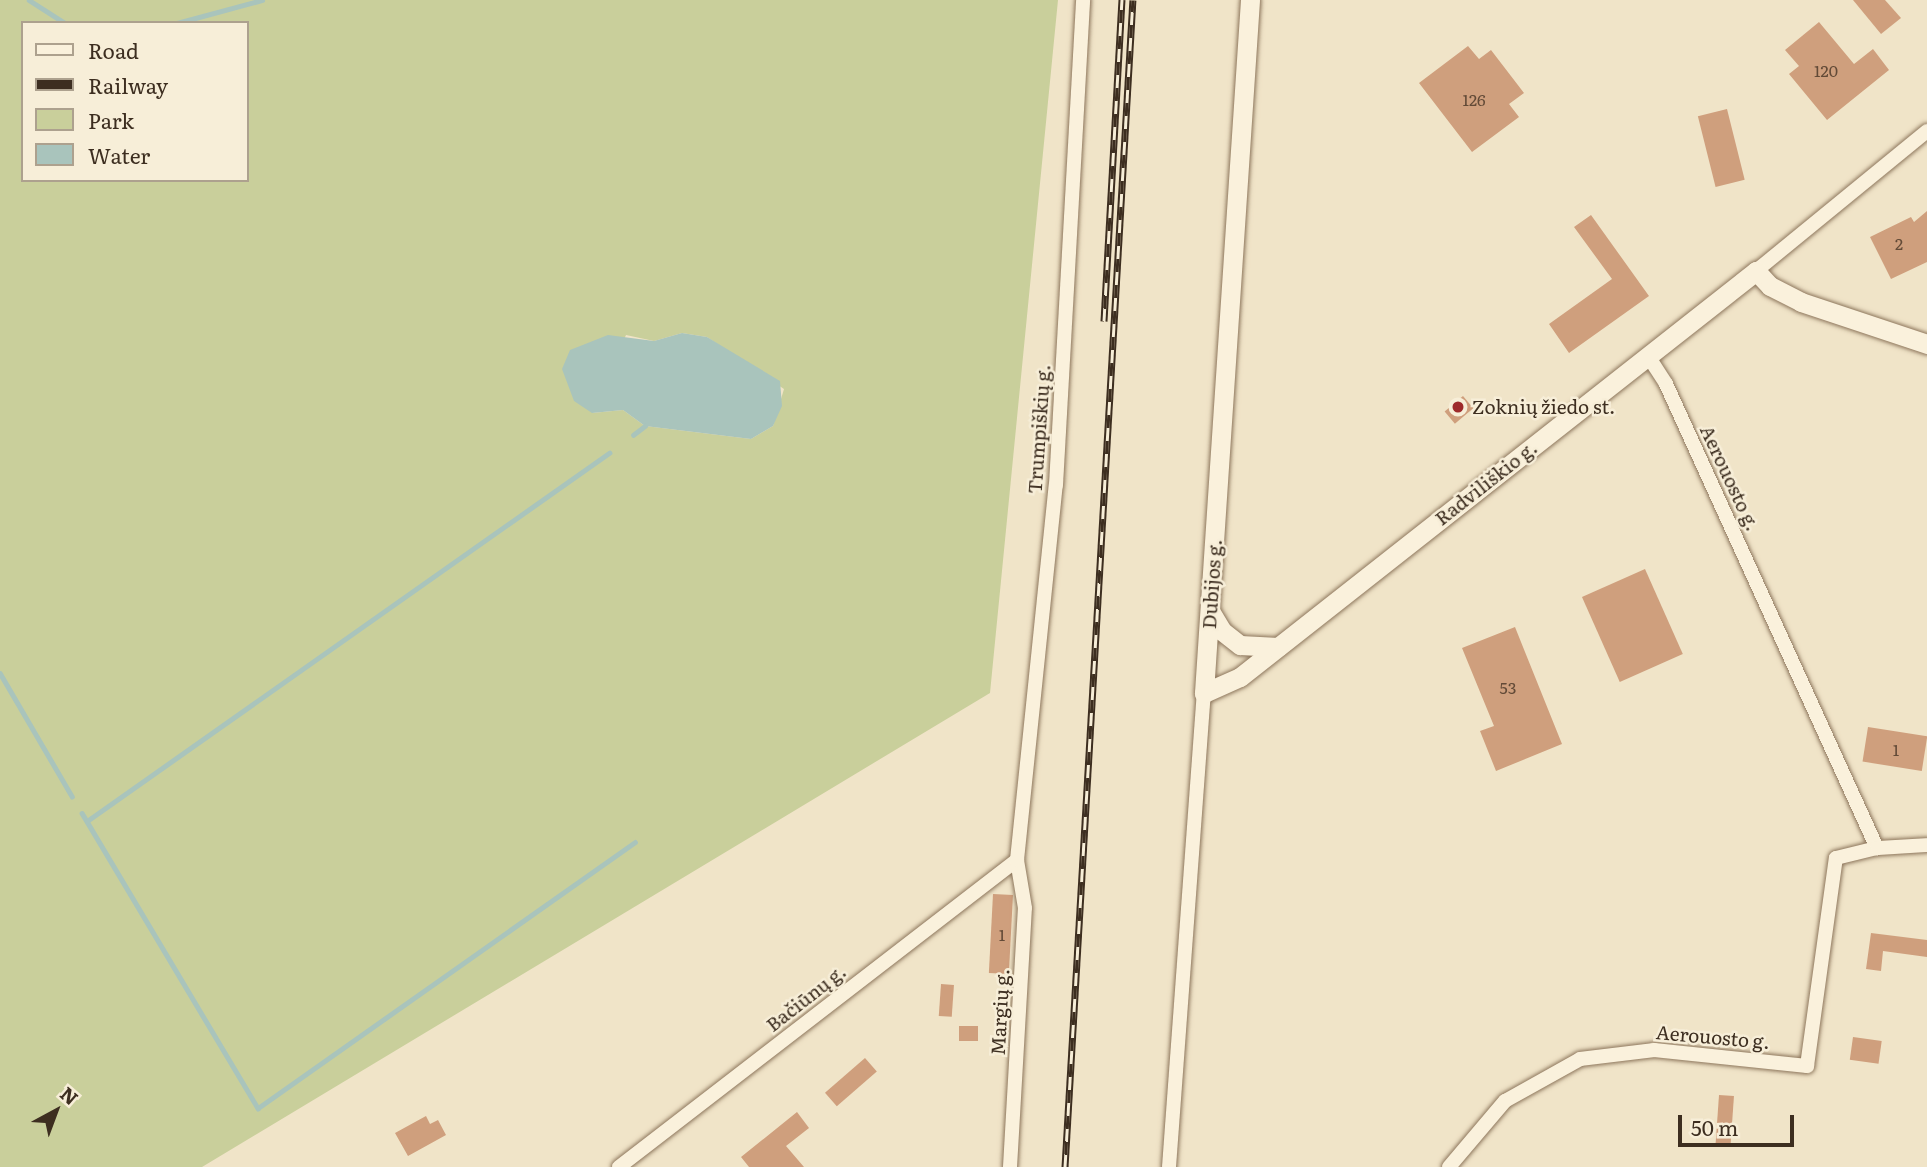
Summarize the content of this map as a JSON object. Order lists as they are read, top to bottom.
{
  "streets": {
    "main road": ["Radviliškio g.", "Dubijos g."],
    "street": [
      "Trumpiškių g.",
      "Aerouosto g.",
      "Bačiūnų g.",
      "Margių g."
    ]
  },
  "crossings": [
    ["Trumpiškių g.", "Bačiūnų g."],
    ["Trumpiškių g.", "Margių g."],
    ["Aerouosto g.", "Radviliškio g."],
    ["Radviliškio g.", "Dubijos g."],
    ["Bačiūnų g.", "Margių g."]
  ],
  "places": ["Zoknių žiedo st."],
  "house_numbers": [
    "120",
    "126",
    "2",
    "53",
    "1",
    "1"
  ],
  "legend": [
    "Road",
    "Railway",
    "Park",
    "Water"
  ],
  "scale_bar": "50 m",
  "north": "top right"
}
